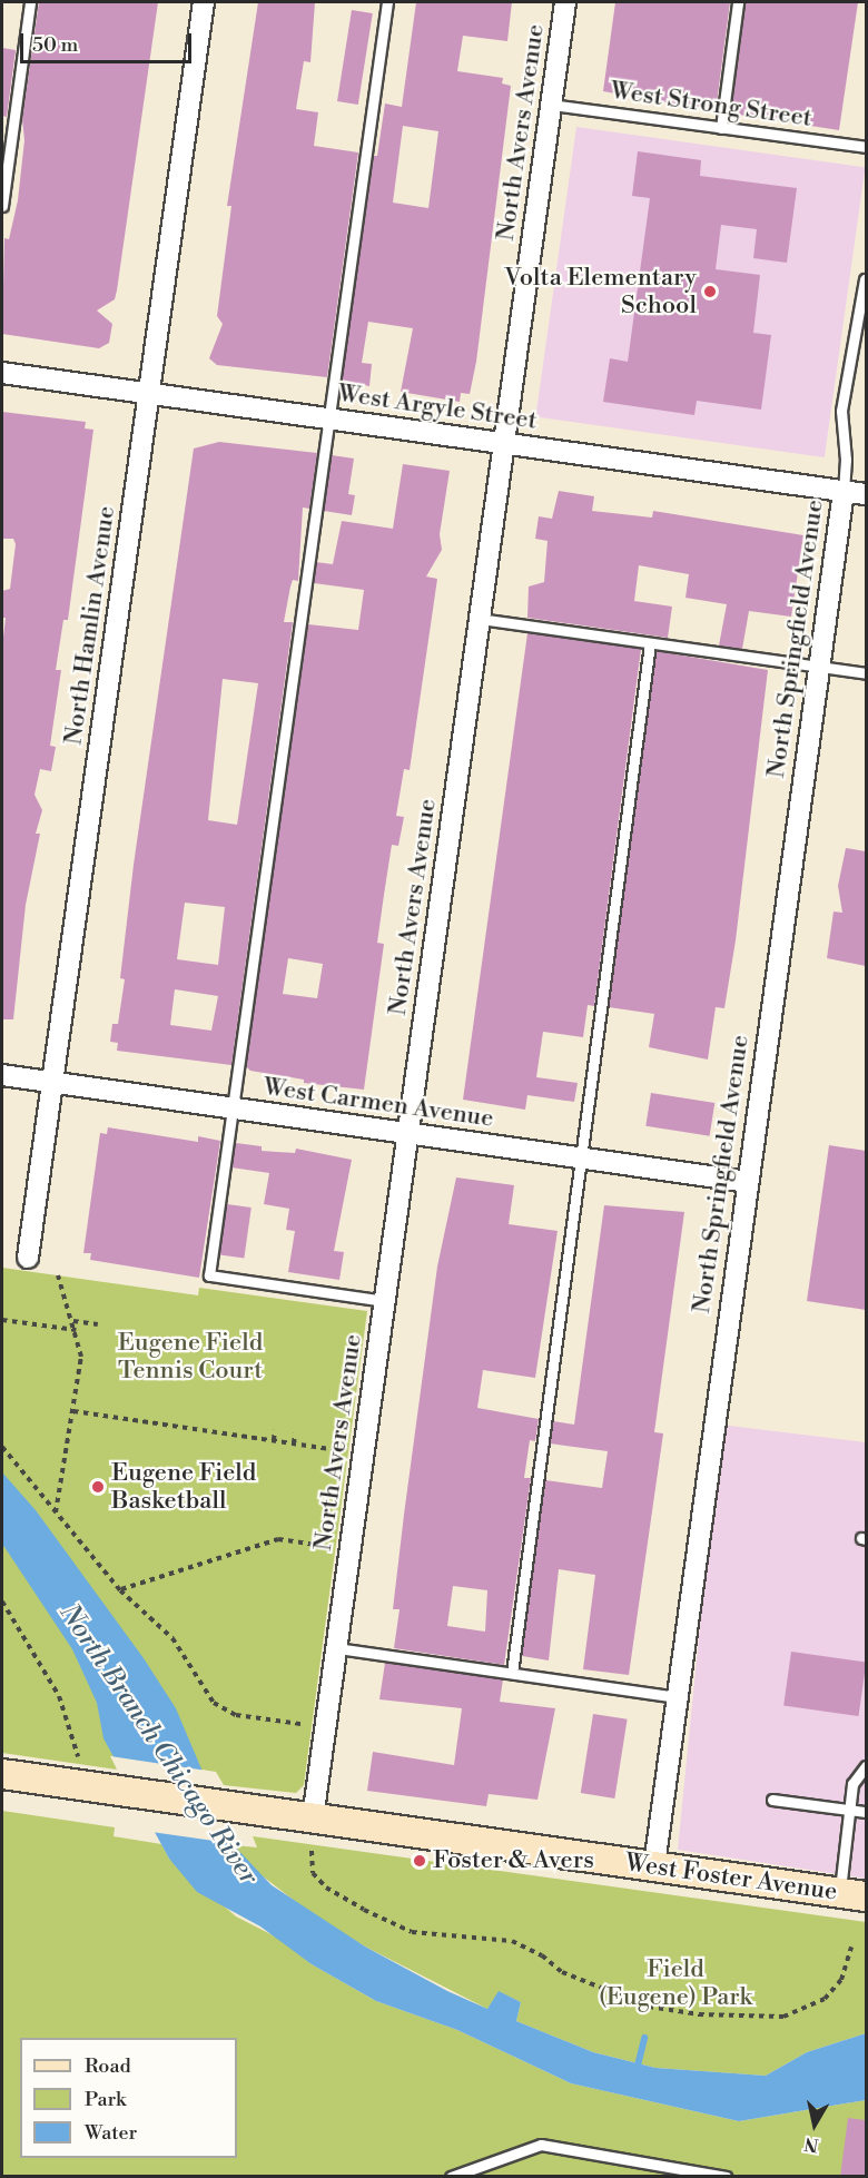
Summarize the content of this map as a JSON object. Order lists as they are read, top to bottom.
{
  "streets": {
    "main road": ["West Foster Avenue"],
    "street": [
      "North Avers Avenue",
      "West Argyle Street",
      "North Hamlin Avenue",
      "North Springfield Avenue",
      "West Carmen Avenue"
    ],
    "lane": ["West Strong Street"]
  },
  "crossings": [
    ["West Strong Street", "North Avers Avenue"],
    ["North Avers Avenue", "West Argyle Street"],
    ["North Avers Avenue", "West Carmen Avenue"],
    ["North Avers Avenue", "West Foster Avenue"],
    ["West Argyle Street", "North Hamlin Avenue"],
    ["West Argyle Street", "North Springfield Avenue"],
    ["North Hamlin Avenue", "West Carmen Avenue"],
    ["North Springfield Avenue", "West Carmen Avenue"],
    ["North Springfield Avenue", "West Foster Avenue"]
  ],
  "water": ["North Branch Chicago River"],
  "parks": ["Eugene Field Tennis Court", "Field (Eugene) Park"],
  "places": ["Volta Elementary School", "Eugene Field Basketball", "Foster & Avers"],
  "legend": ["Road", "Park", "Water"],
  "scale_bar": "50 m",
  "north": "bottom"
}
